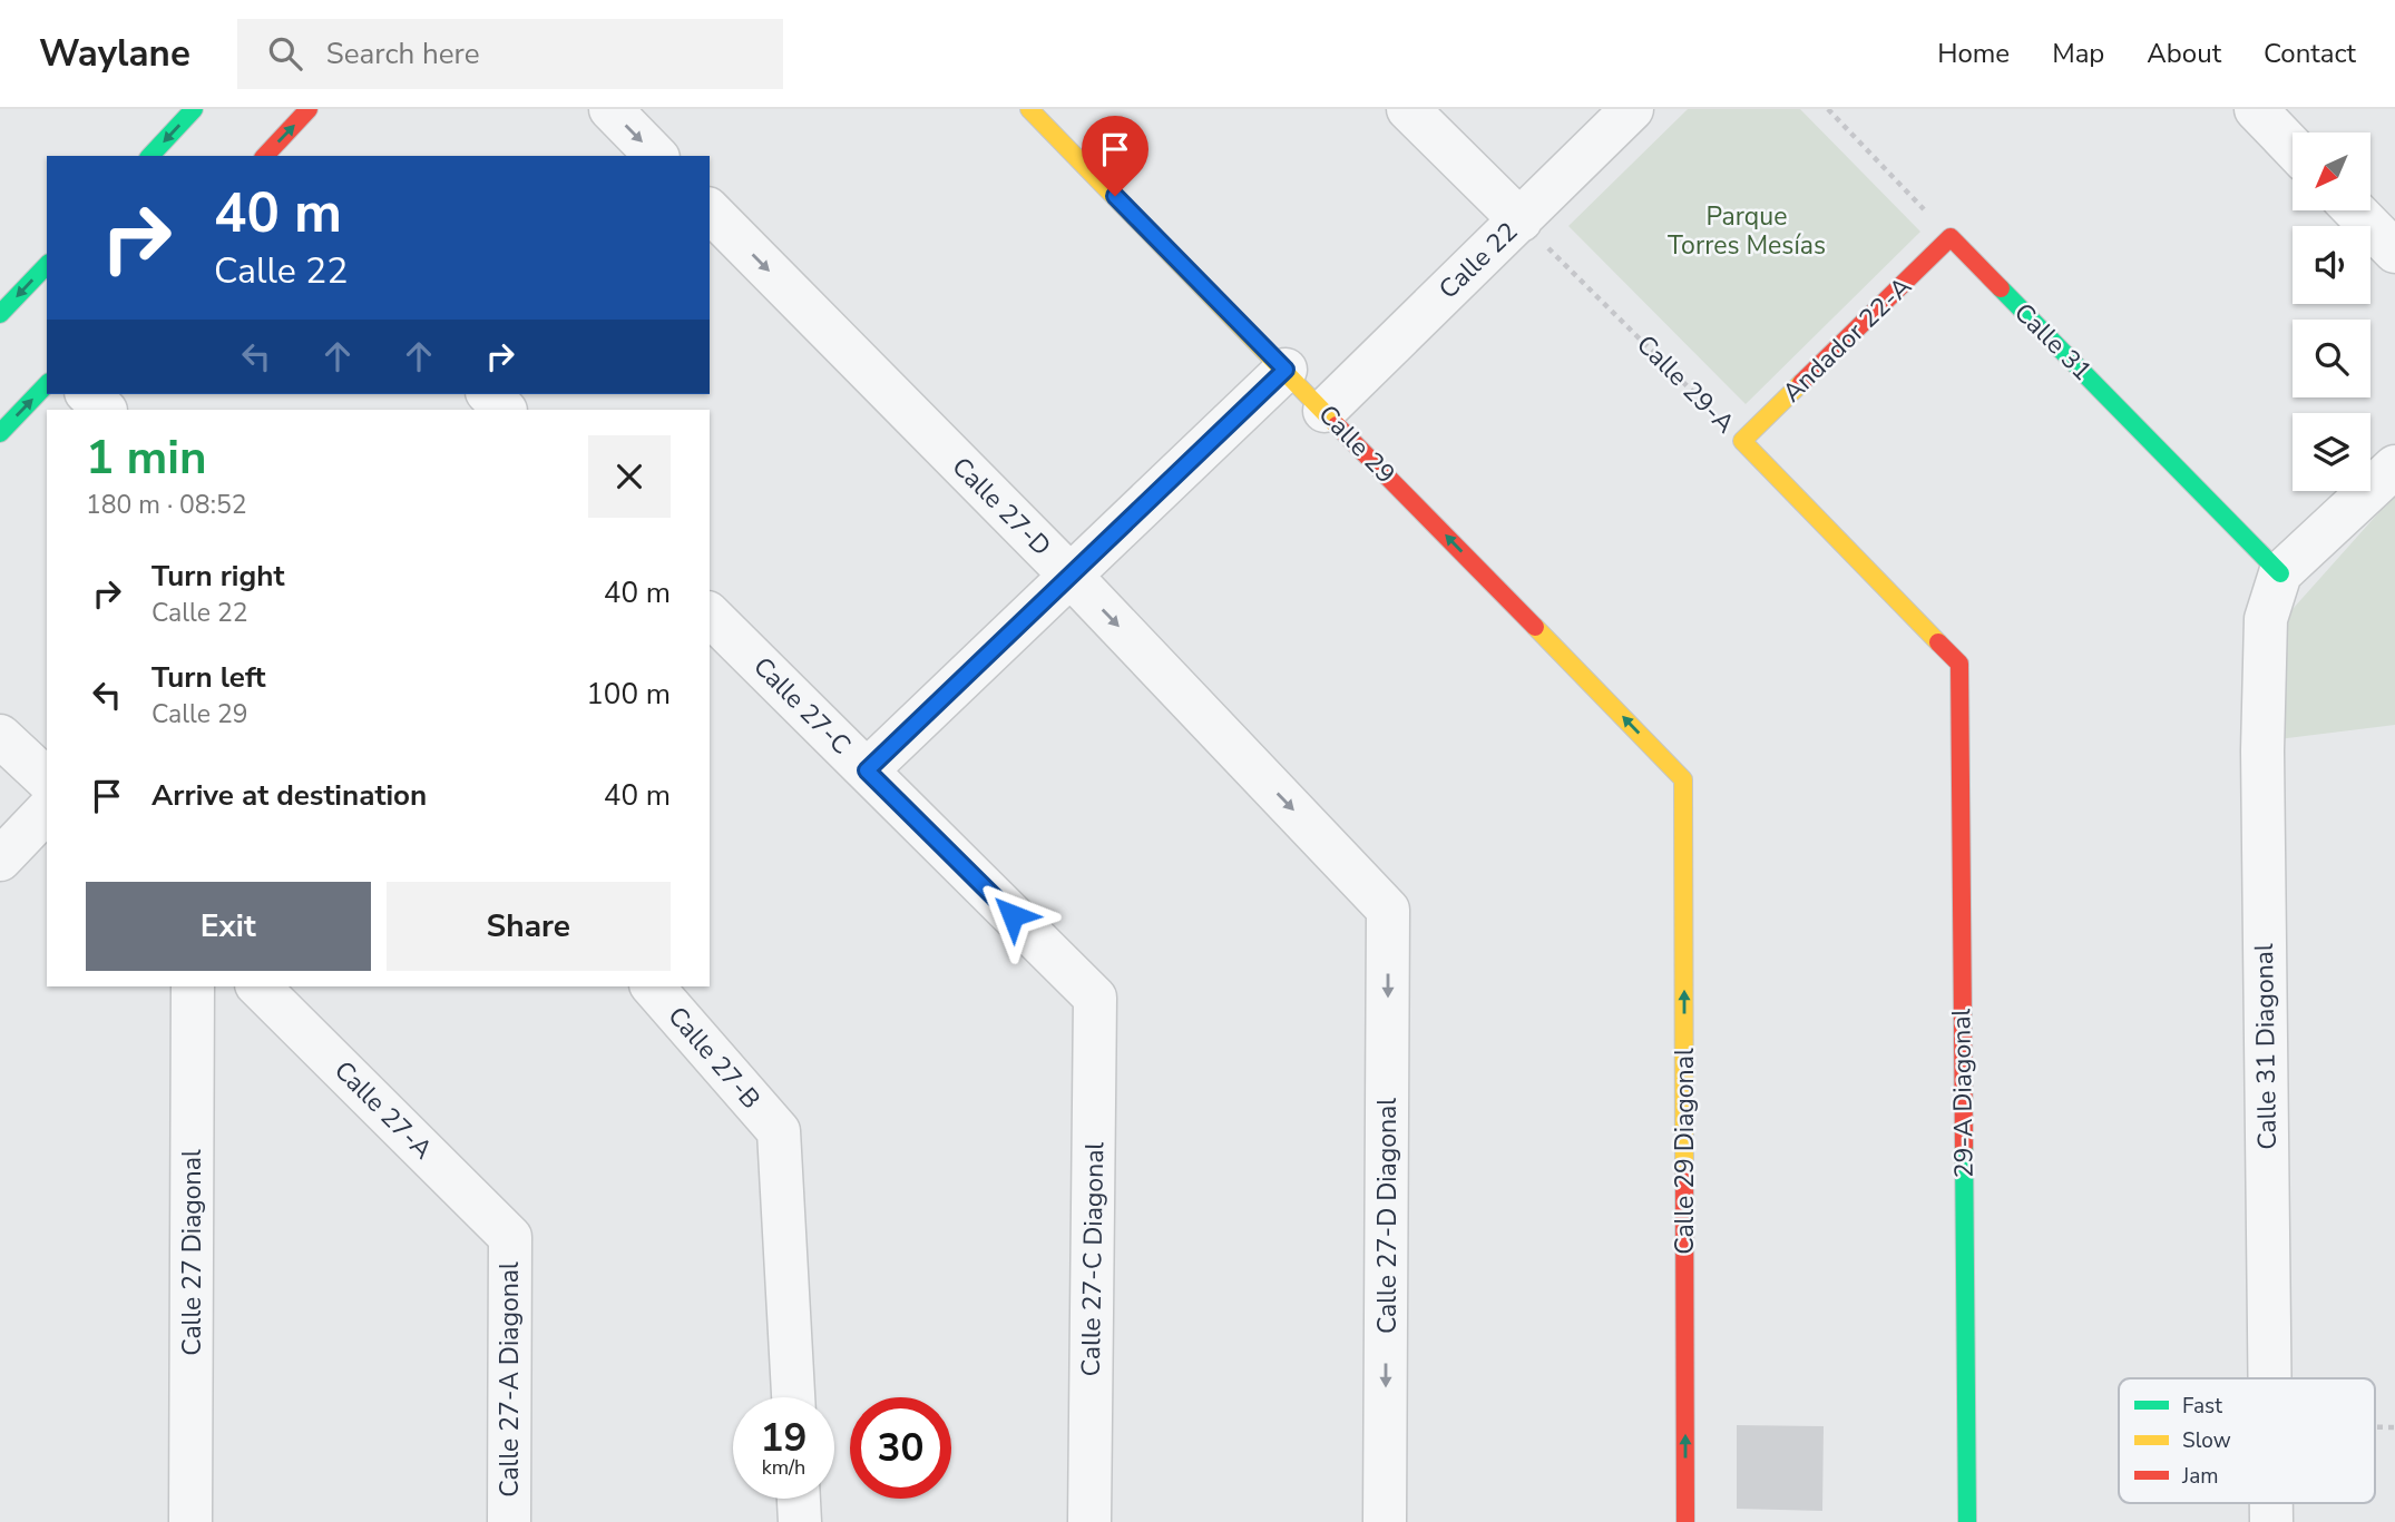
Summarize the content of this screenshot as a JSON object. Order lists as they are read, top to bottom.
{
  "streets": {
    "street": [
      "Calle 22",
      "Andador 22-A",
      "Calle 31",
      "Calle 29-A",
      "Calle 29",
      "Calle 27-D",
      "Calle 27-C",
      "Calle 31 Diagonal",
      "Calle 27-B",
      "29-A Diagonal",
      "Calle 27-A",
      "Calle 29 Diagonal",
      "Calle 27-D Diagonal",
      "Calle 27 Diagonal",
      "Calle 27-C Diagonal",
      "Calle 27-A Diagonal"
    ]
  },
  "crossings": [
    ["Calle 22", "Calle 29-A"],
    ["Calle 22", "Calle 29"],
    ["Andador 22-A", "Calle 31"],
    ["Andador 22-A", "Calle 29-A"],
    ["Calle 31", "Calle 31 Diagonal"],
    ["Calle 29-A", "29-A Diagonal"],
    ["Calle 29", "Calle 29 Diagonal"],
    ["Calle 27-D", "Calle 27-D Diagonal"],
    ["Calle 27-C", "Calle 27-C Diagonal"],
    ["Calle 27-A", "Calle 27-A Diagonal"]
  ],
  "one_way": [
    "Calle 29",
    "Calle 27-D",
    "Calle 29 Diagonal",
    "Calle 27-D Diagonal"
  ],
  "parks": ["Parque Torres Mesías"],
  "legend": ["Fast", "Slow", "Jam"],
  "north": "bottom left",
  "page": {
    "header": "Waylane",
    "search": "Search here",
    "nav": [
      "Home",
      "Map",
      "About",
      "Contact"
    ],
    "turn": ["40 m", "Calle 22"],
    "heading": ["1 min", "180 m · 08:52"],
    "list": [
      {
        "name": "Turn right",
        "note": "Calle 22",
        "value": "40 m"
      },
      {
        "name": "Turn left",
        "note": "Calle 29",
        "value": "100 m"
      },
      {
        "name": "Arrive at destination",
        "value": "40 m"
      }
    ],
    "buttons": ["Exit", "Share"],
    "speed": "19 km/h",
    "limit": "30"
  }
}
